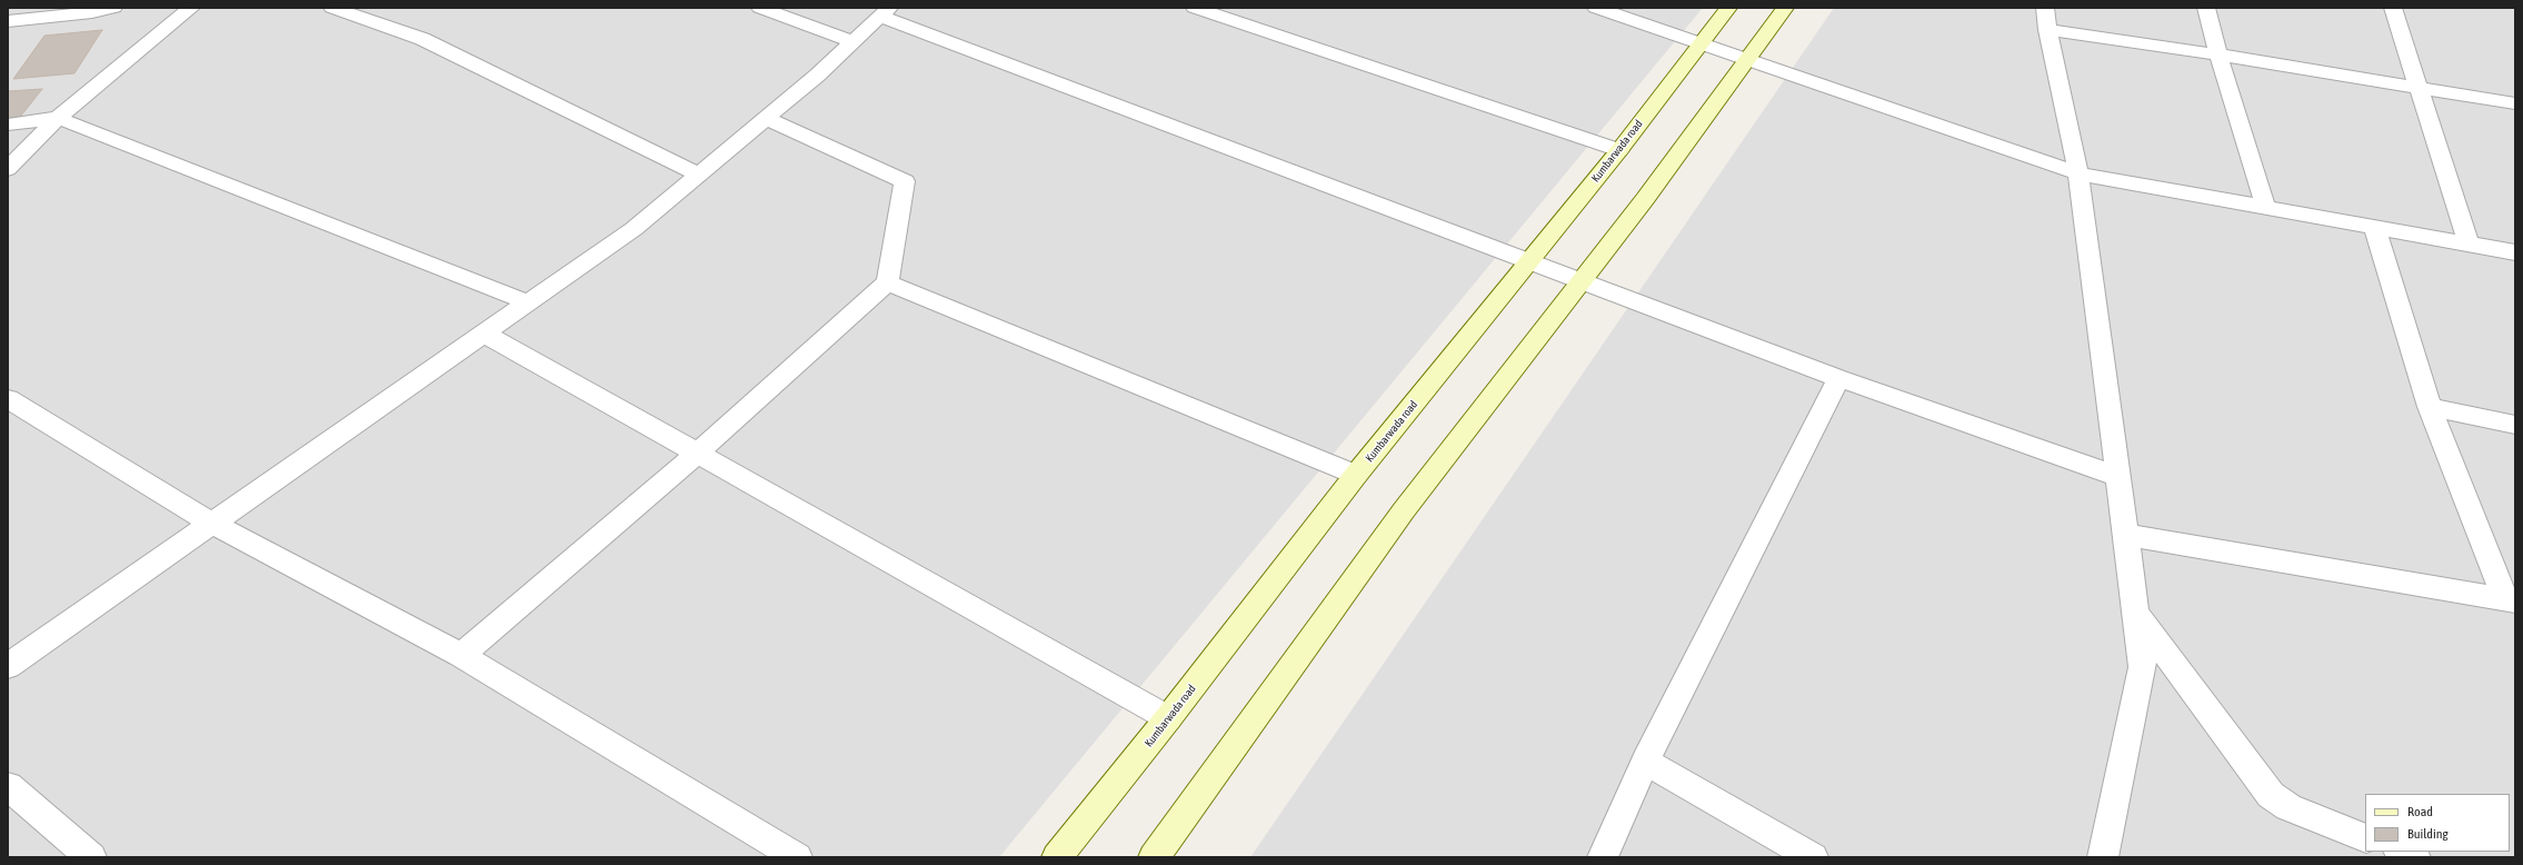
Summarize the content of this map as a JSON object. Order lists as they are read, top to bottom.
{
  "streets": {
    "street": ["Kumbarwada road"]
  },
  "legend": ["Road", "Building"]
}
